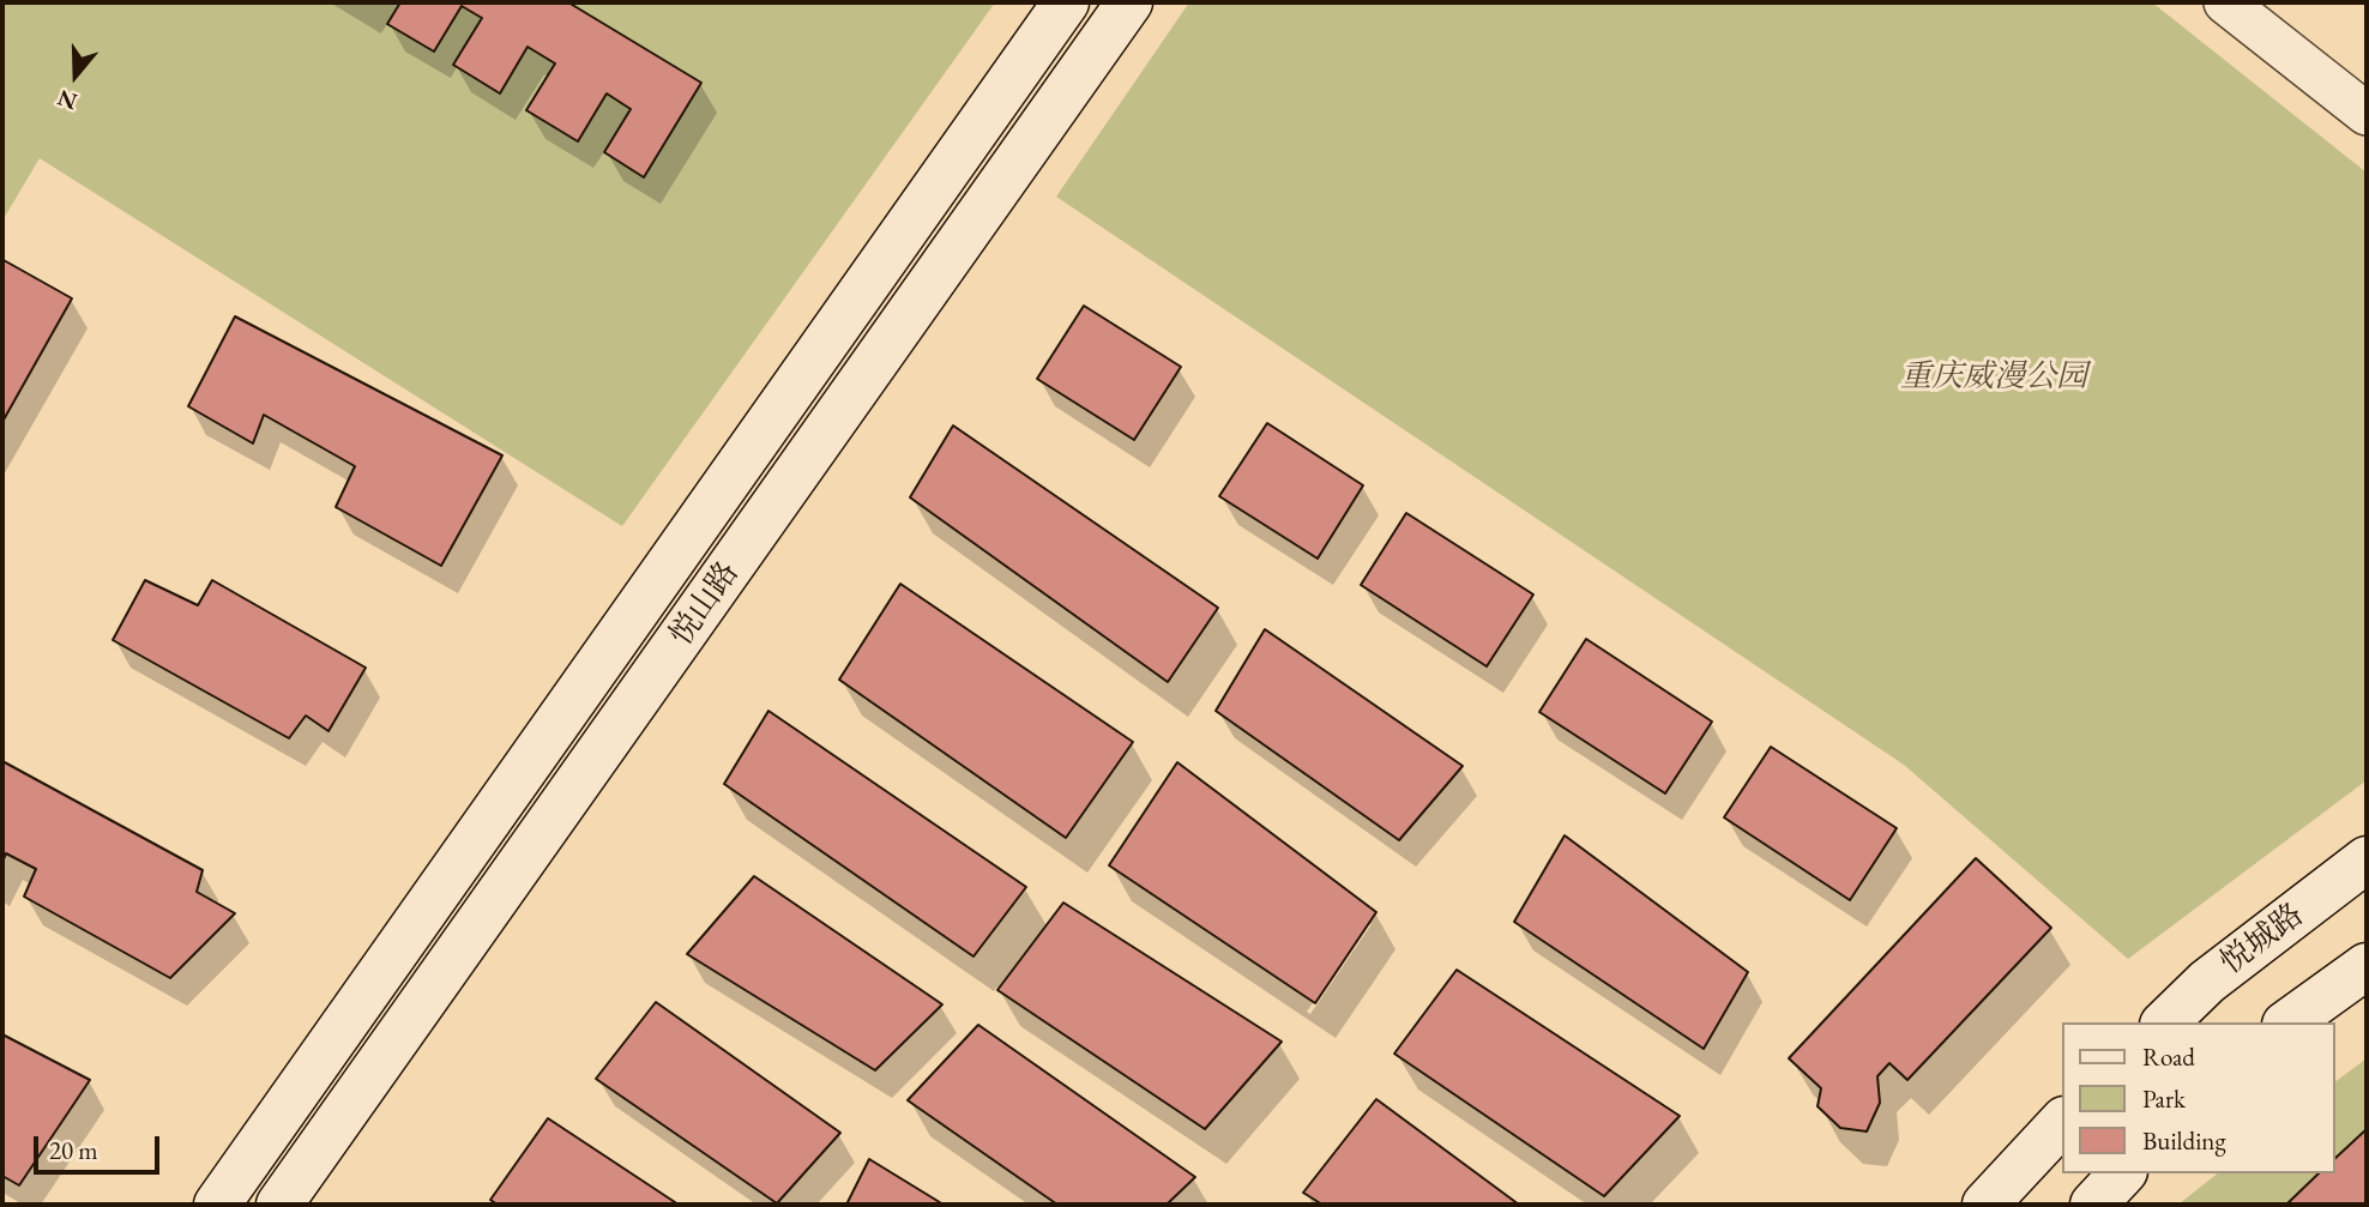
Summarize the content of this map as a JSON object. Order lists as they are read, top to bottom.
{
  "streets": {
    "main road": ["悦山路", "悦城路"]
  },
  "parks": ["重庆威漫公园"],
  "legend": ["Road", "Park", "Building"],
  "scale_bar": "20 m",
  "north": "bottom"
}
